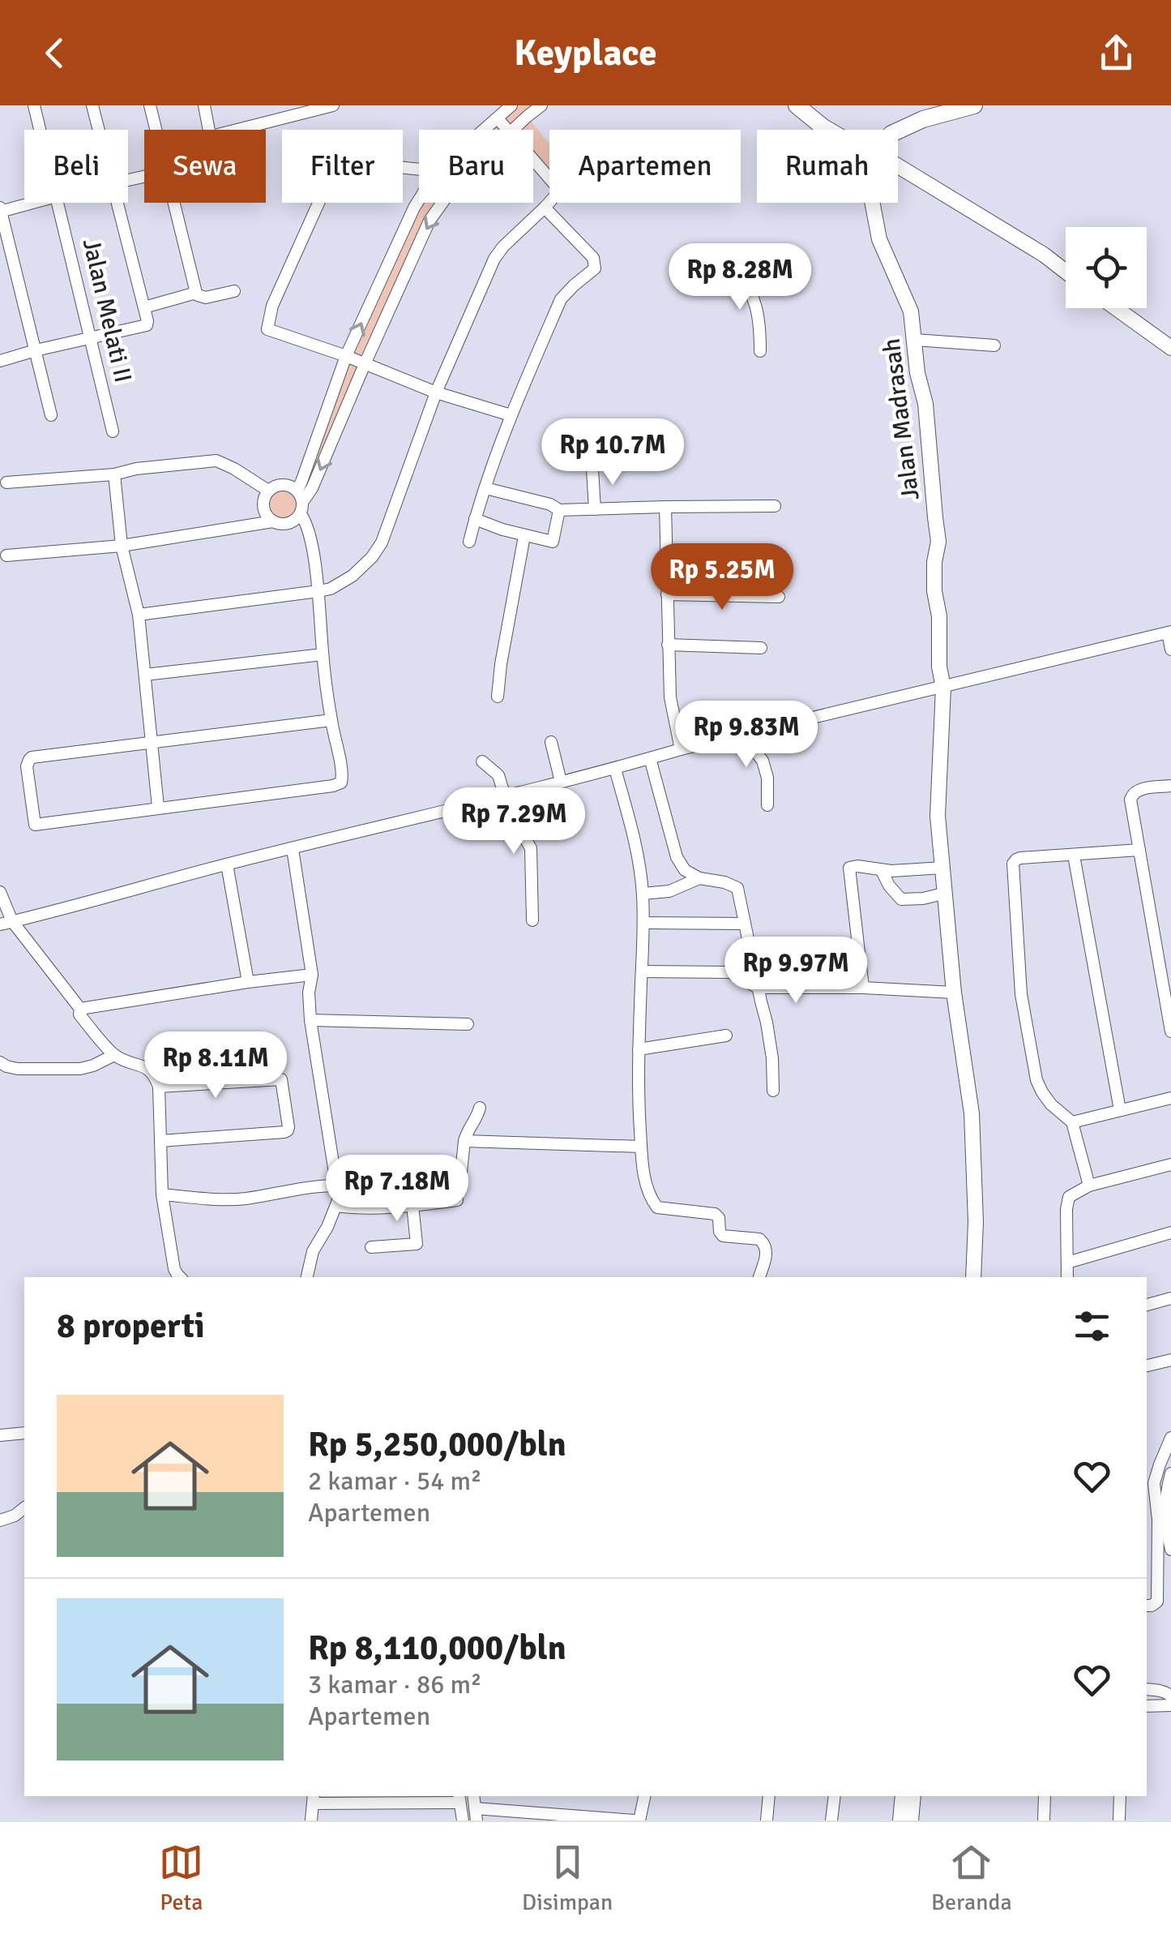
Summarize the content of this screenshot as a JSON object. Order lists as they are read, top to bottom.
{
  "streets": {
    "street": ["Jalan Melati II", "Jalan Madrasah"]
  },
  "page": {
    "header": "Keyplace",
    "chip": [
      "Beli",
      "Sewa",
      "Filter",
      "Baru",
      "Apartemen",
      "Rumah"
    ],
    "price": [
      "Rp 8.28M",
      "Rp 10.7M",
      "Rp 5.25M",
      "Rp 9.83M",
      "Rp 7.29M",
      "Rp 9.97M",
      "Rp 8.11M",
      "Rp 7.18M"
    ],
    "heading": "8 properti",
    "list": [
      {
        "name": "Rp 5,250,000/bln",
        "note": "2 kamar · 54 m² · Apartemen"
      },
      {
        "name": "Rp 8,110,000/bln",
        "note": "3 kamar · 86 m² · Apartemen"
      }
    ],
    "tabs": ["Peta", "Disimpan", "Beranda"]
  }
}
